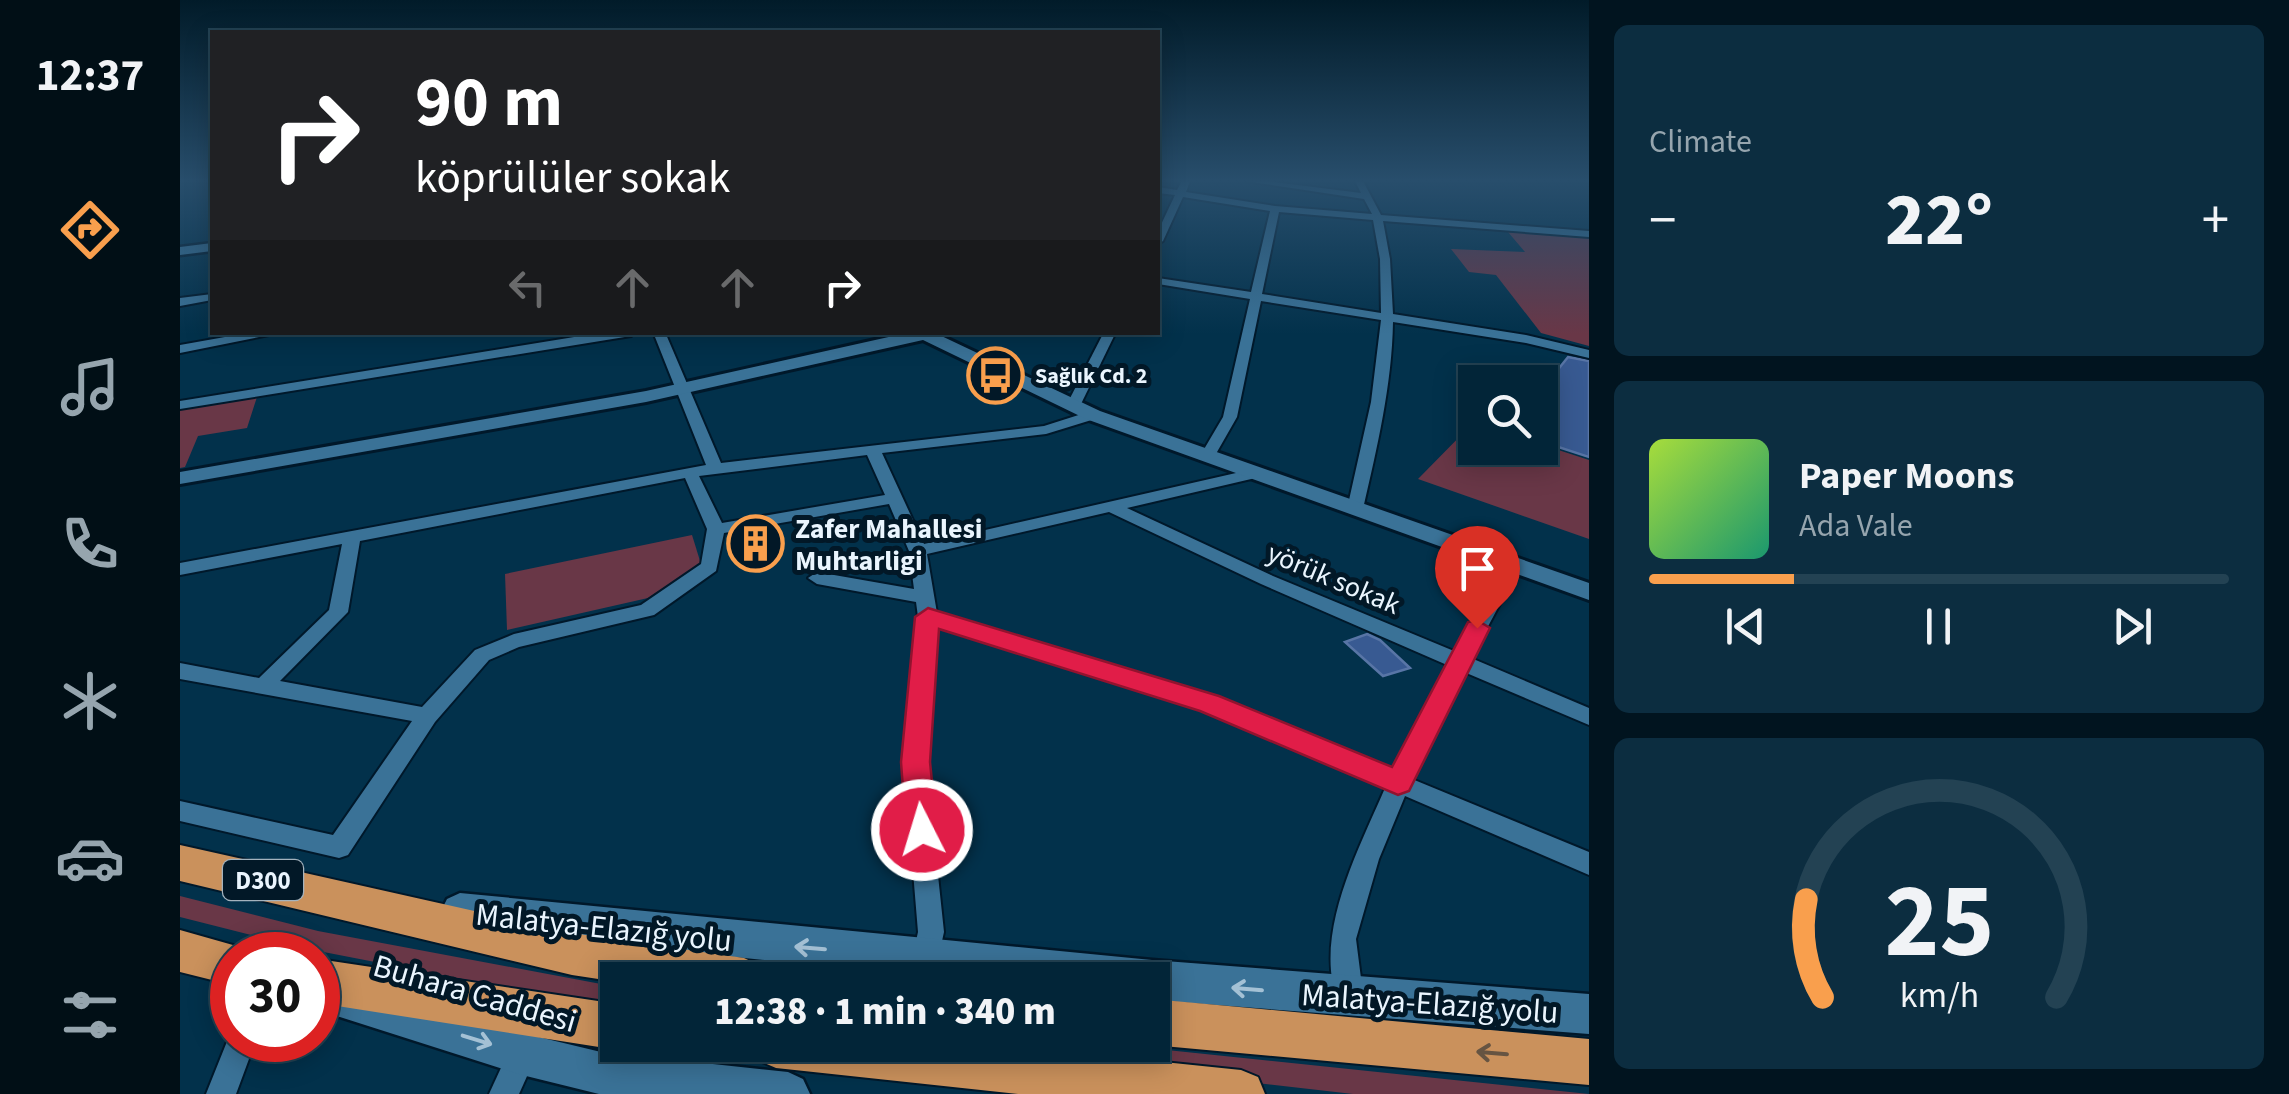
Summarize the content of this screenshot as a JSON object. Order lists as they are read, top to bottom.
{
  "streets": {
    "highway": ["D300", "Malatya-Elazığ yolu"],
    "main road": ["Buhara Caddesi"],
    "street": ["yörük sokak"]
  },
  "one_way": ["Malatya-Elazığ yolu", "Buhara Caddesi"],
  "places": {
    "bus stop": ["Sağlık Cd. 2"],
    "building": ["Zafer Mahallesi Muhtarligi"]
  },
  "page": {
    "tabs": "12:37",
    "tile": "Climate",
    "turn": ["90 m", "köprülüler sokak"],
    "heat": ["−", "22°", "+"],
    "song": ["Paper Moons", "Ada Vale"],
    "limit": "30",
    "trip": "12:38 · 1 min · 340 m",
    "gauge": ["25", "km/h"]
  }
}
